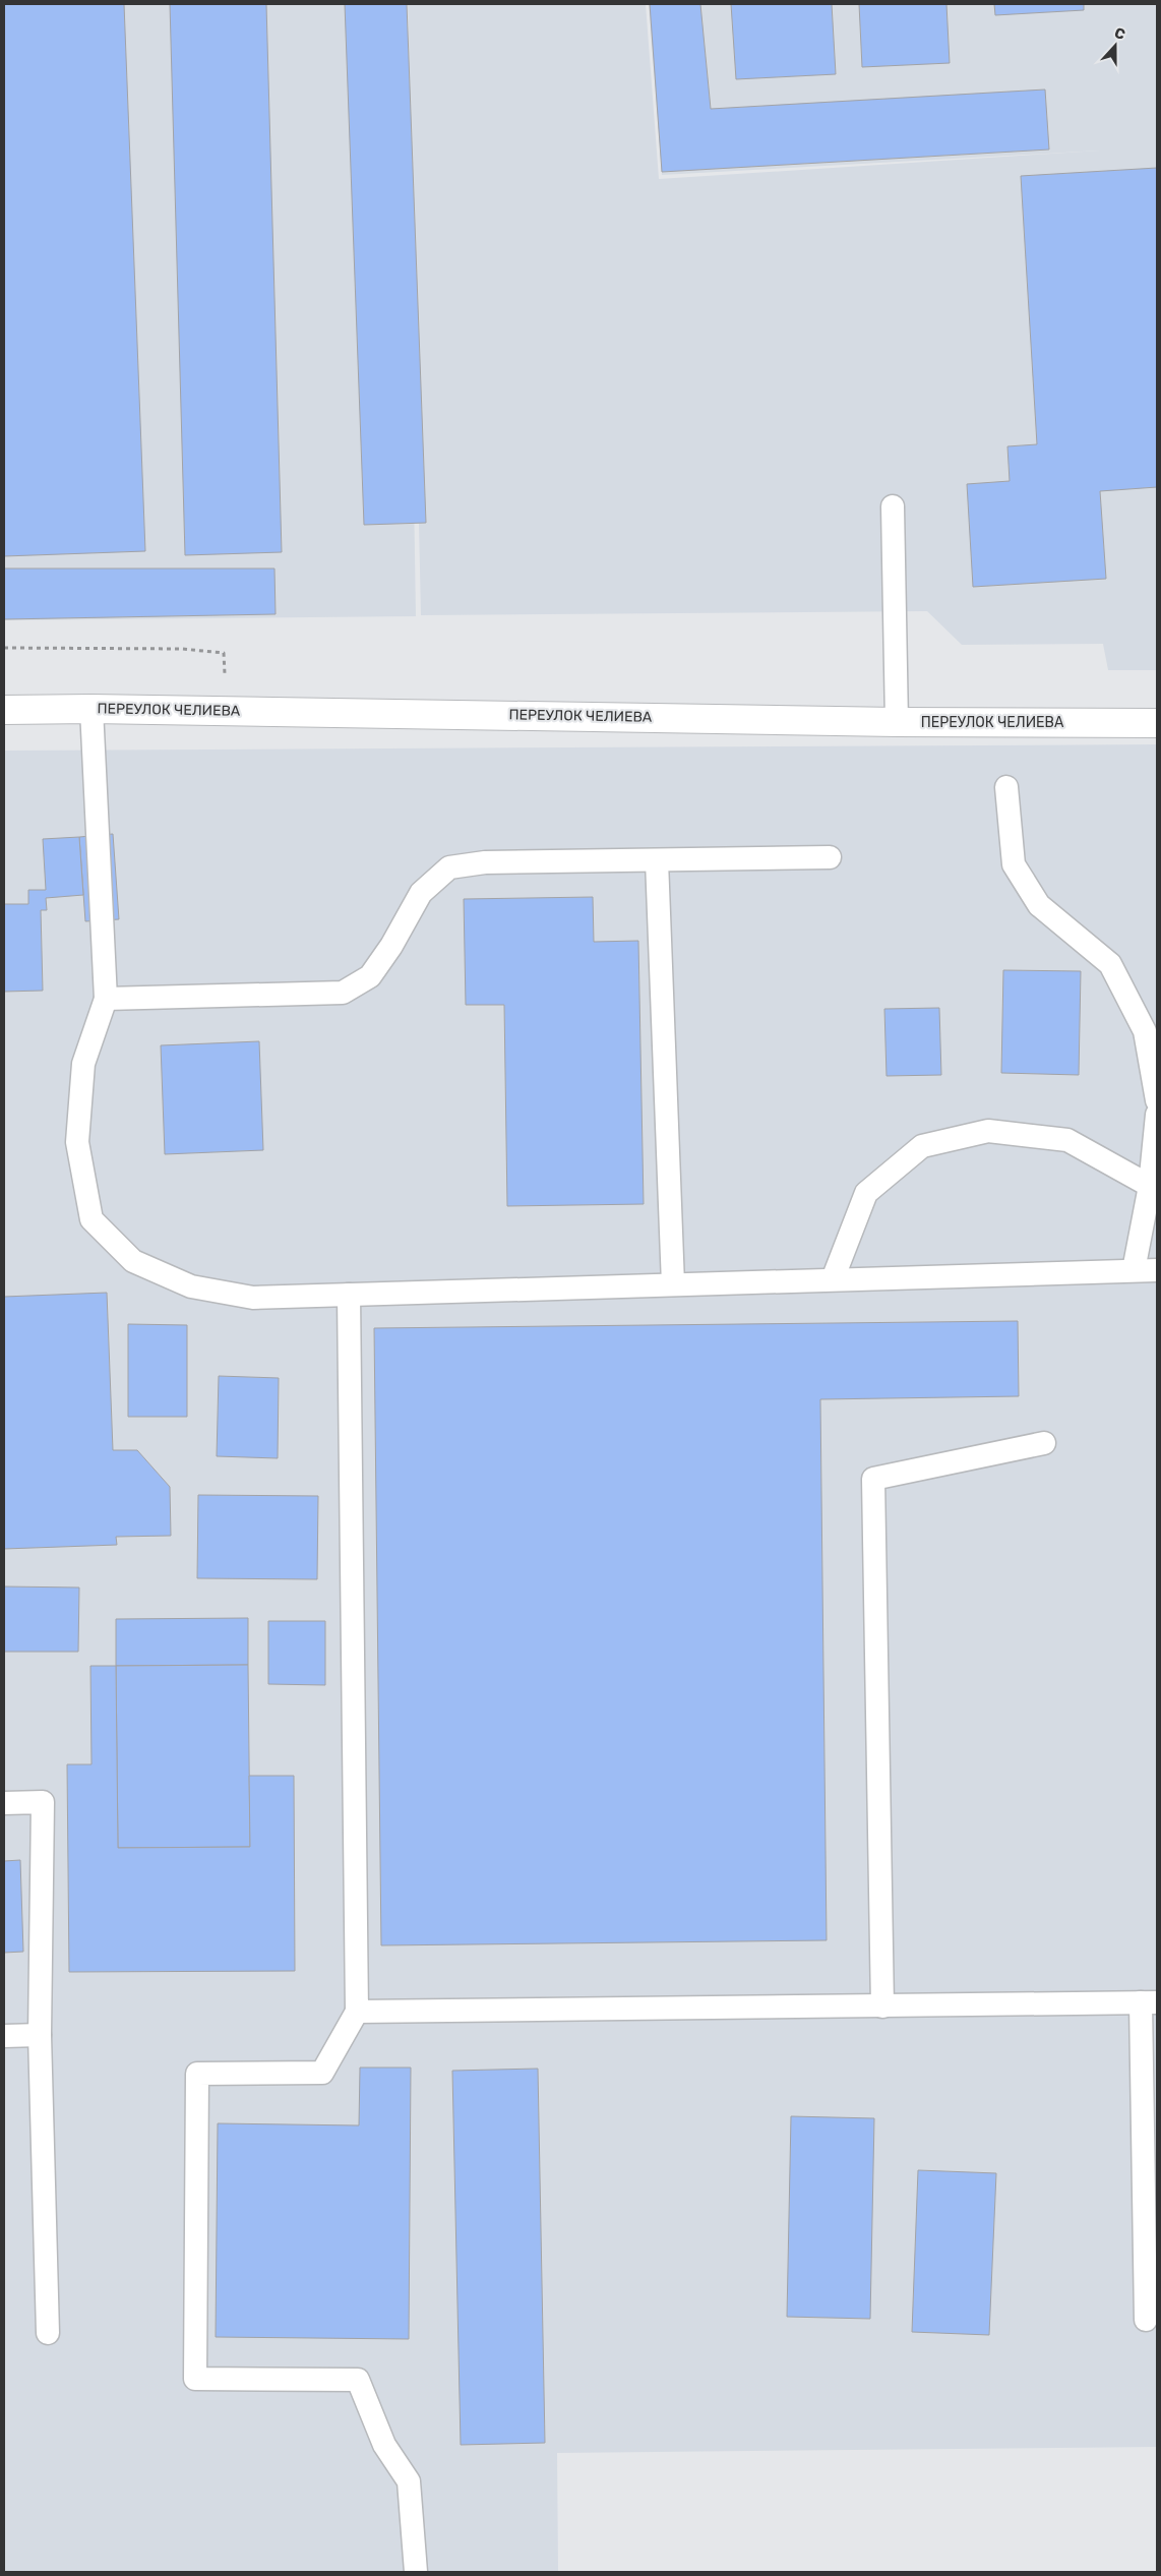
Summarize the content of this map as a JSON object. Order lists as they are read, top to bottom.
{
  "streets": {
    "street": ["ПЕРЕУЛОК ЧЕЛИЕВА"]
  },
  "north": "top"
}
